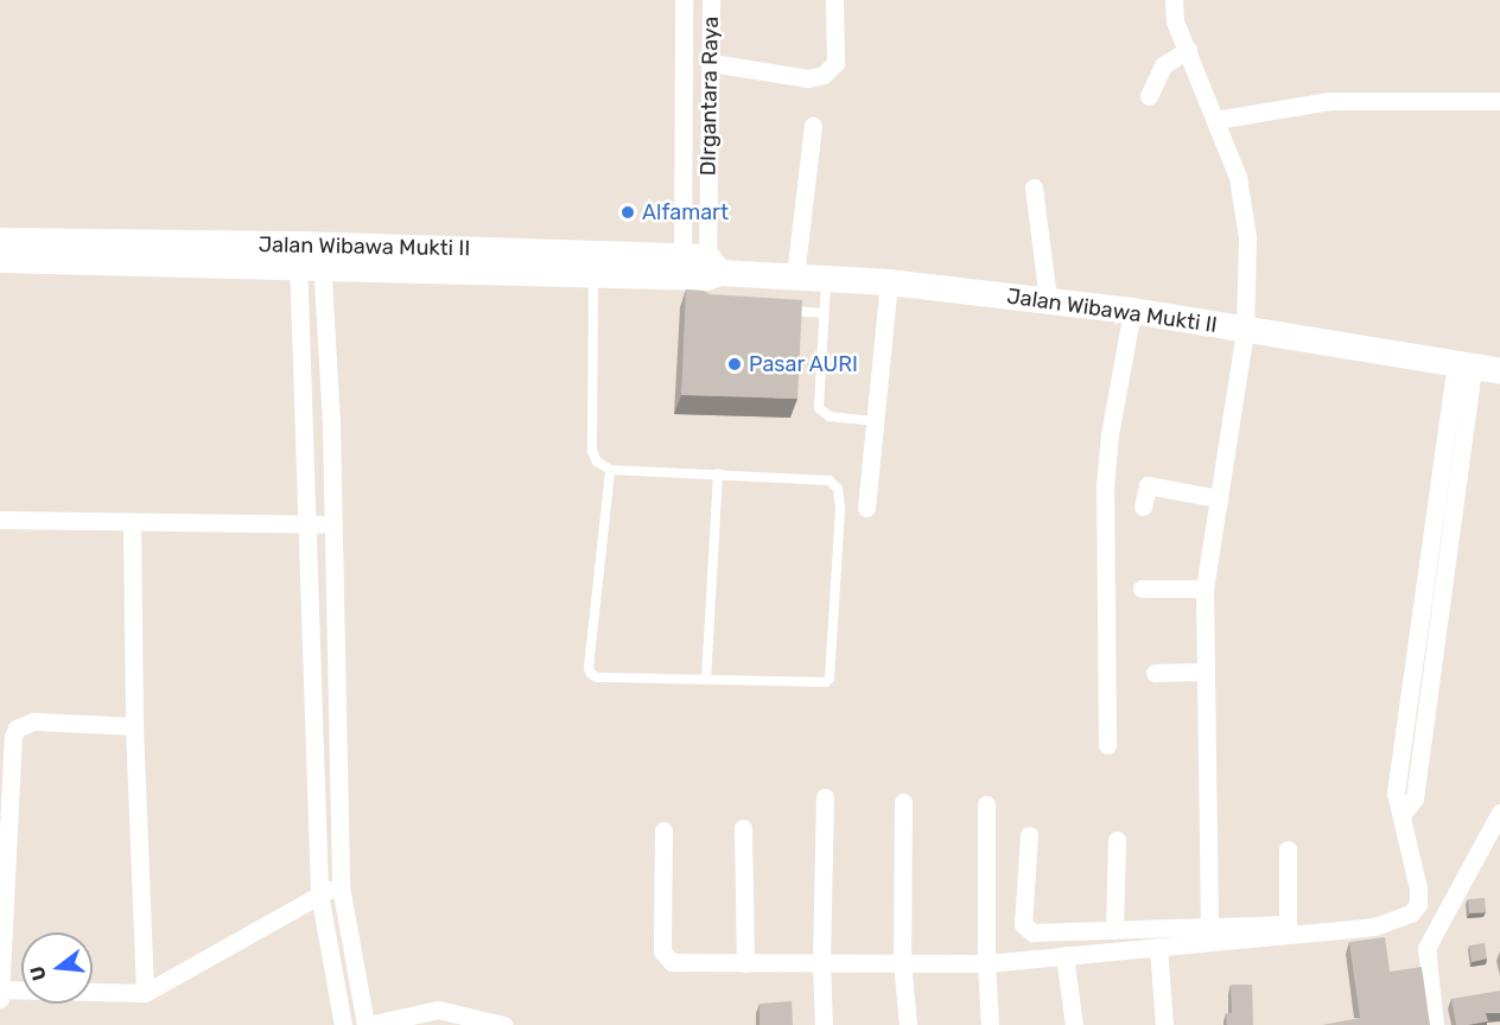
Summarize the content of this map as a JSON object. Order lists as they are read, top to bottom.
{
  "streets": {
    "main road": ["Jalan Wibawa Mukti II"],
    "street": ["DIrgantara Raya"]
  },
  "crossings": [
    ["DIrgantara Raya", "Jalan Wibawa Mukti II"]
  ],
  "places": ["Alfamart", "Pasar AURI"],
  "north": "left"
}
